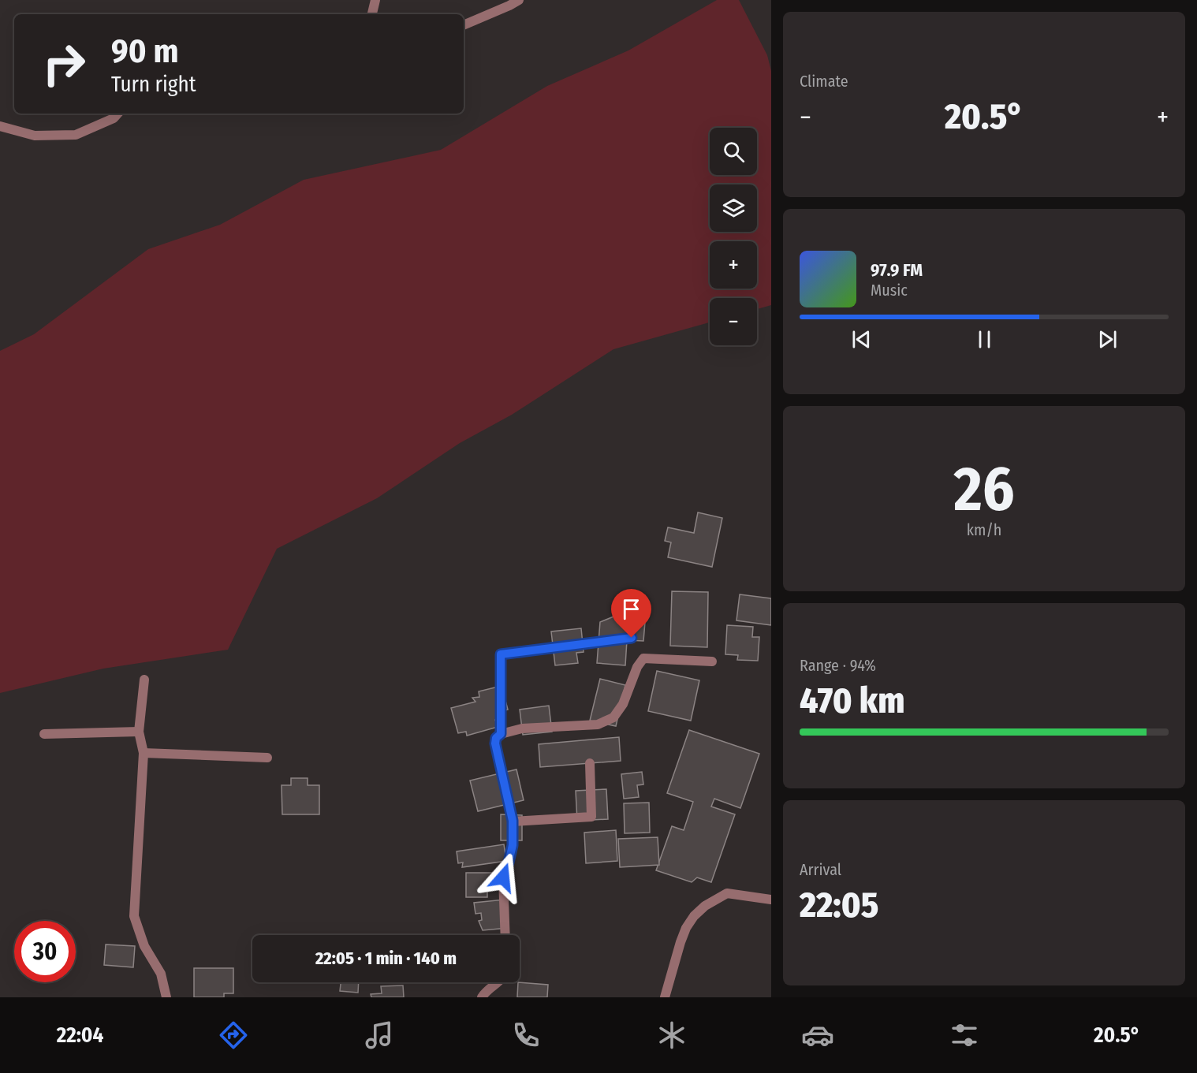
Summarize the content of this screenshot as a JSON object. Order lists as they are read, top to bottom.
{
  "page": {
    "tile": [
      "Climate",
      ["26", "km/h"],
      ["Range · 94%", "470 km"],
      ["Arrival", "22:05"]
    ],
    "turn": ["90 m", "Turn right"],
    "heat": ["−", "20.5°", "+"],
    "map_buttons": ["+", "−"],
    "song": ["97.9 FM", "Music"],
    "limit": "30",
    "trip": "22:05 · 1 min · 140 m",
    "tabs": ["22:04", "20.5°"]
  }
}
